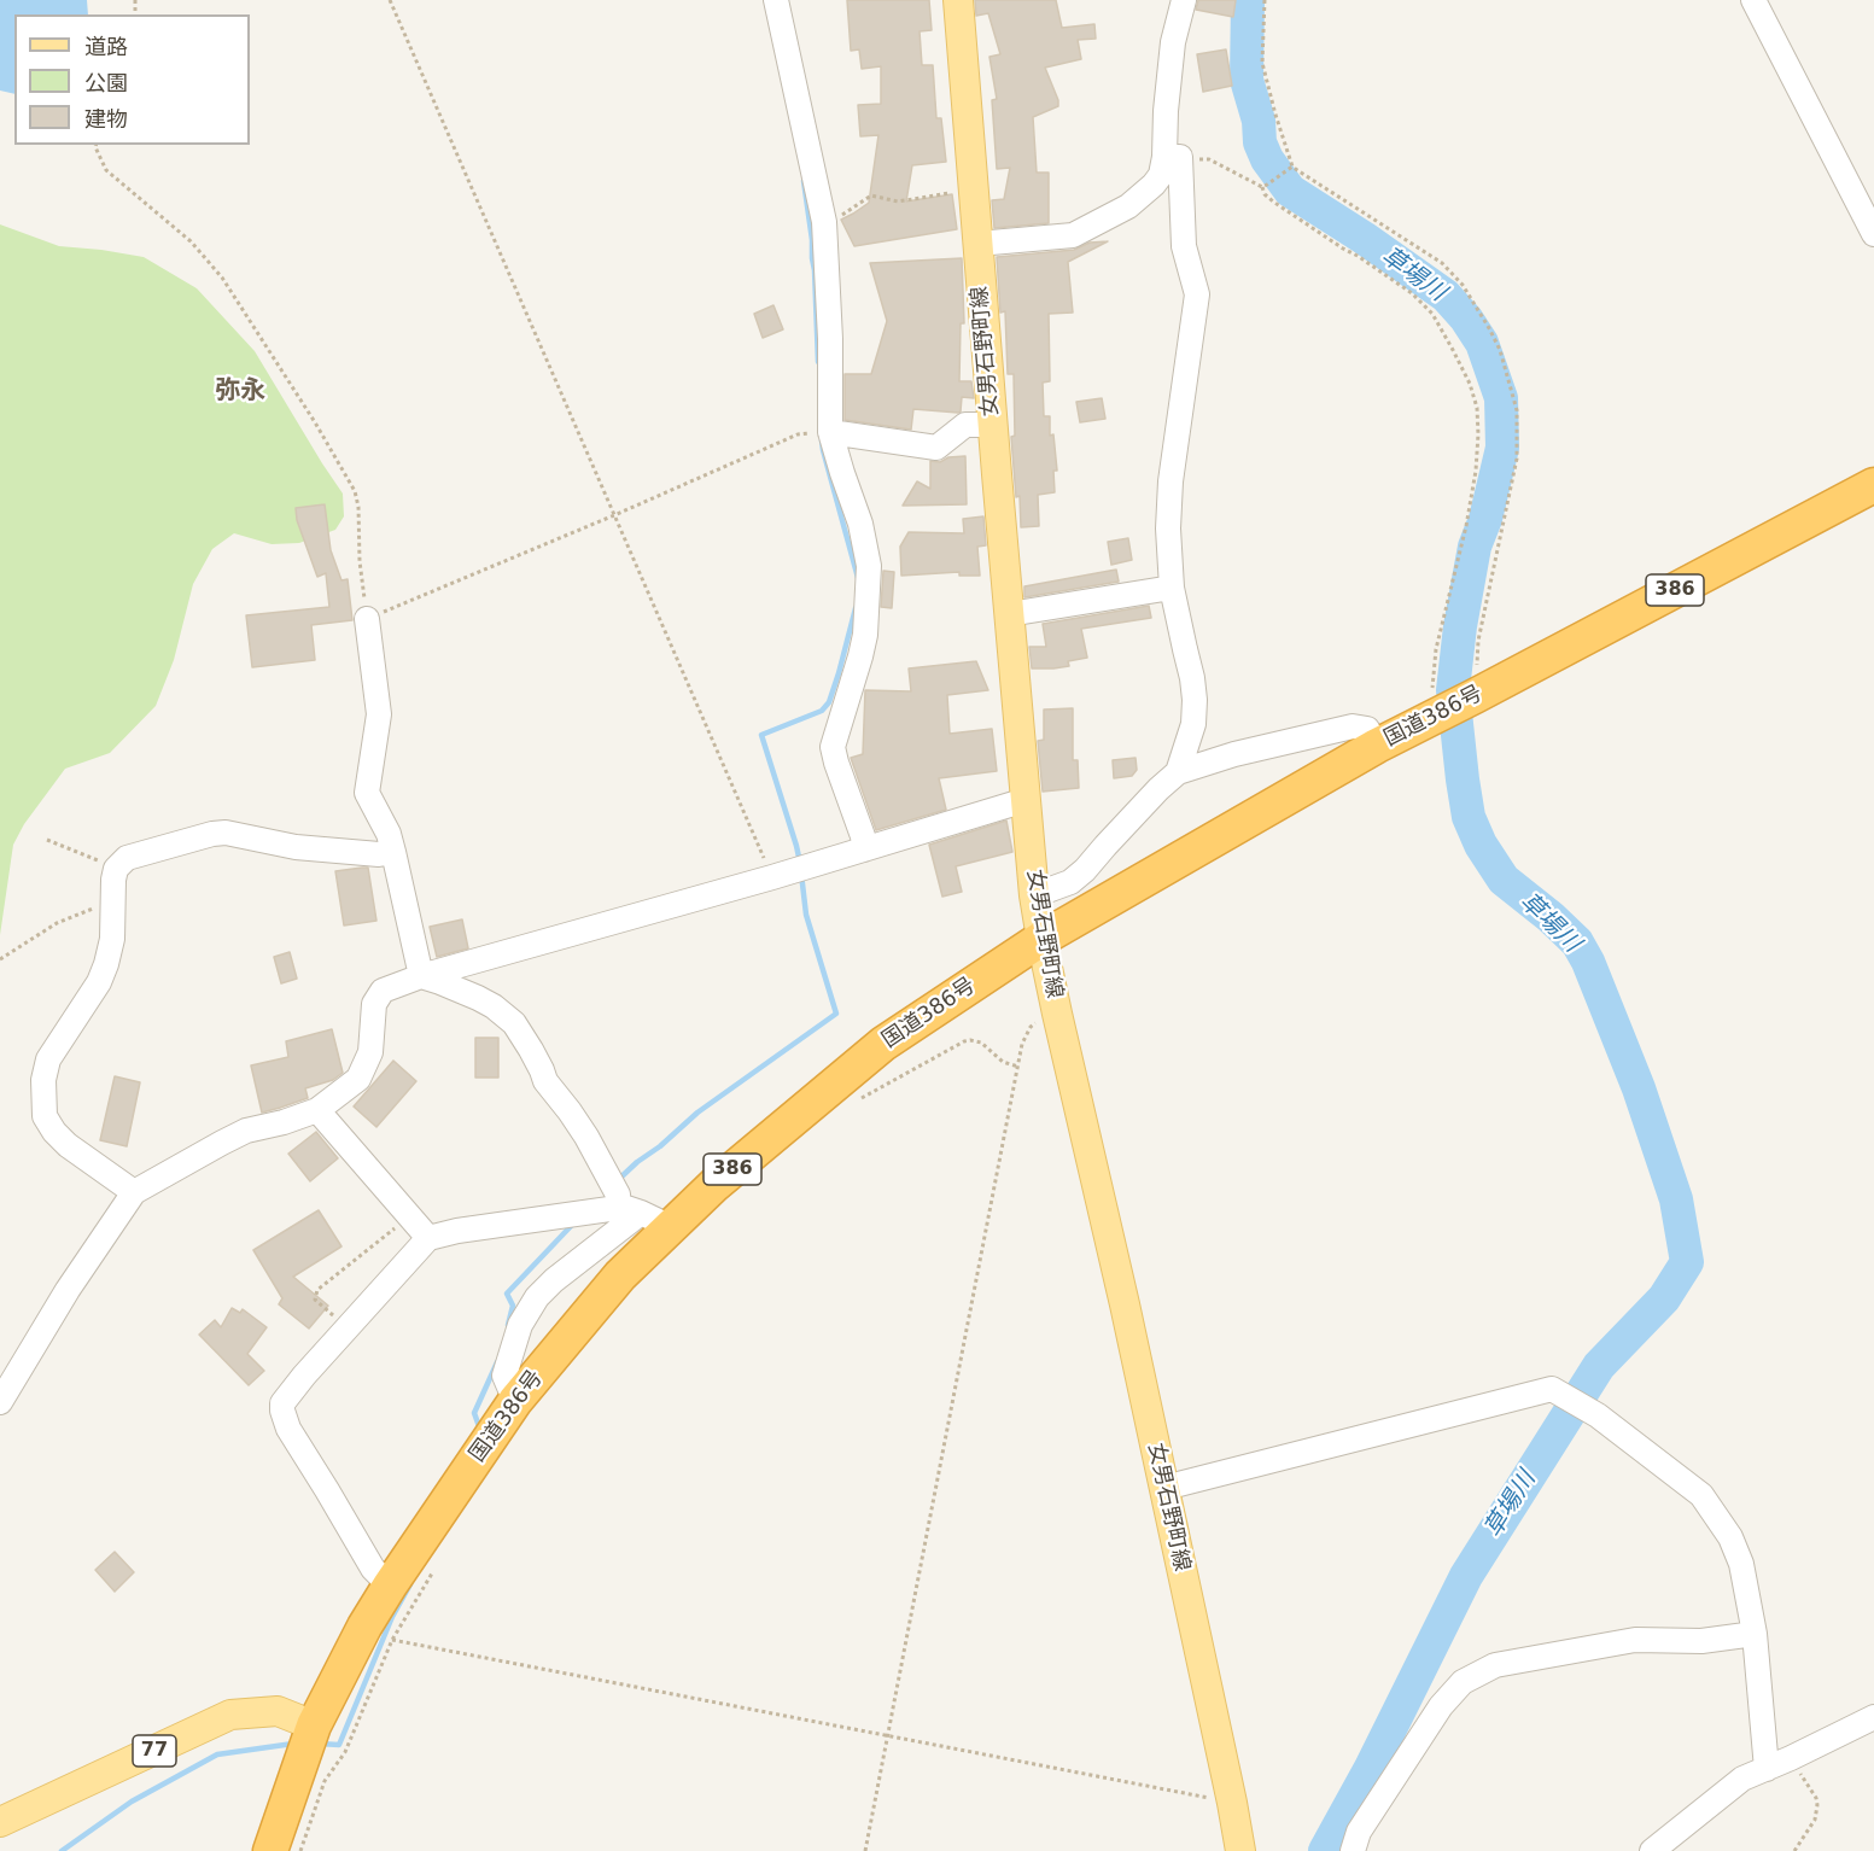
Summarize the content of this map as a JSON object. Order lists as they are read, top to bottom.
{
  "streets": {
    "highway": ["386", "国道386号"],
    "main road": ["女男石野町線", "77"]
  },
  "crossings": [
    ["女男石野町線", "国道386号"],
    ["国道386号", "77"]
  ],
  "districts": ["弥永"],
  "water": ["草場川"],
  "legend": ["道路", "公園", "建物"]
}
